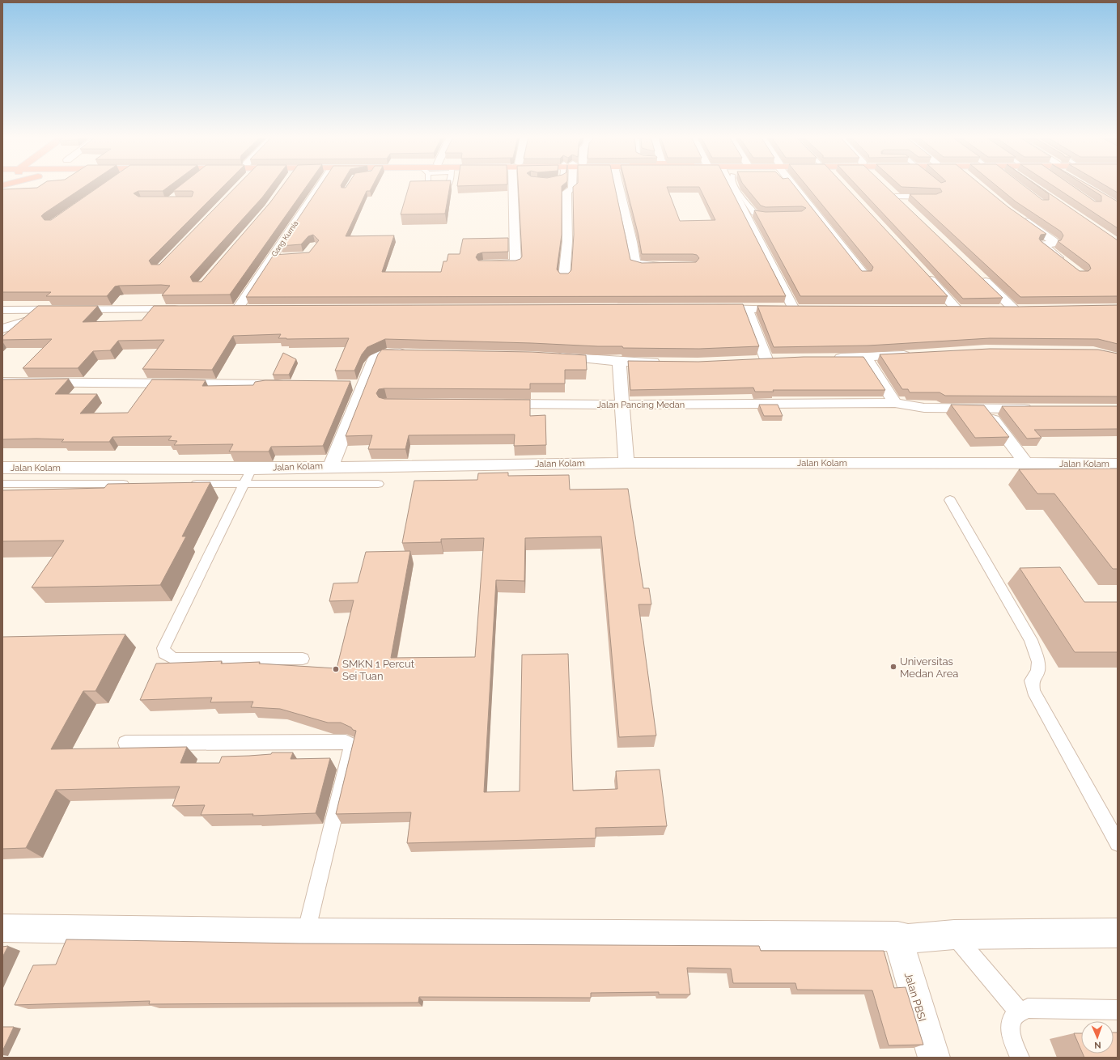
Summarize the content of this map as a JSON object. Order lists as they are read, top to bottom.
{
  "streets": {
    "street": [
      "Gang Kurnia",
      "Jalan Pancing Medan",
      "Jalan Kolam",
      "Jalan PBSI"
    ]
  },
  "places": ["Universitas Medan Area", "SMKN 1 Percut Sei Tuan"],
  "north": "bottom"
}
